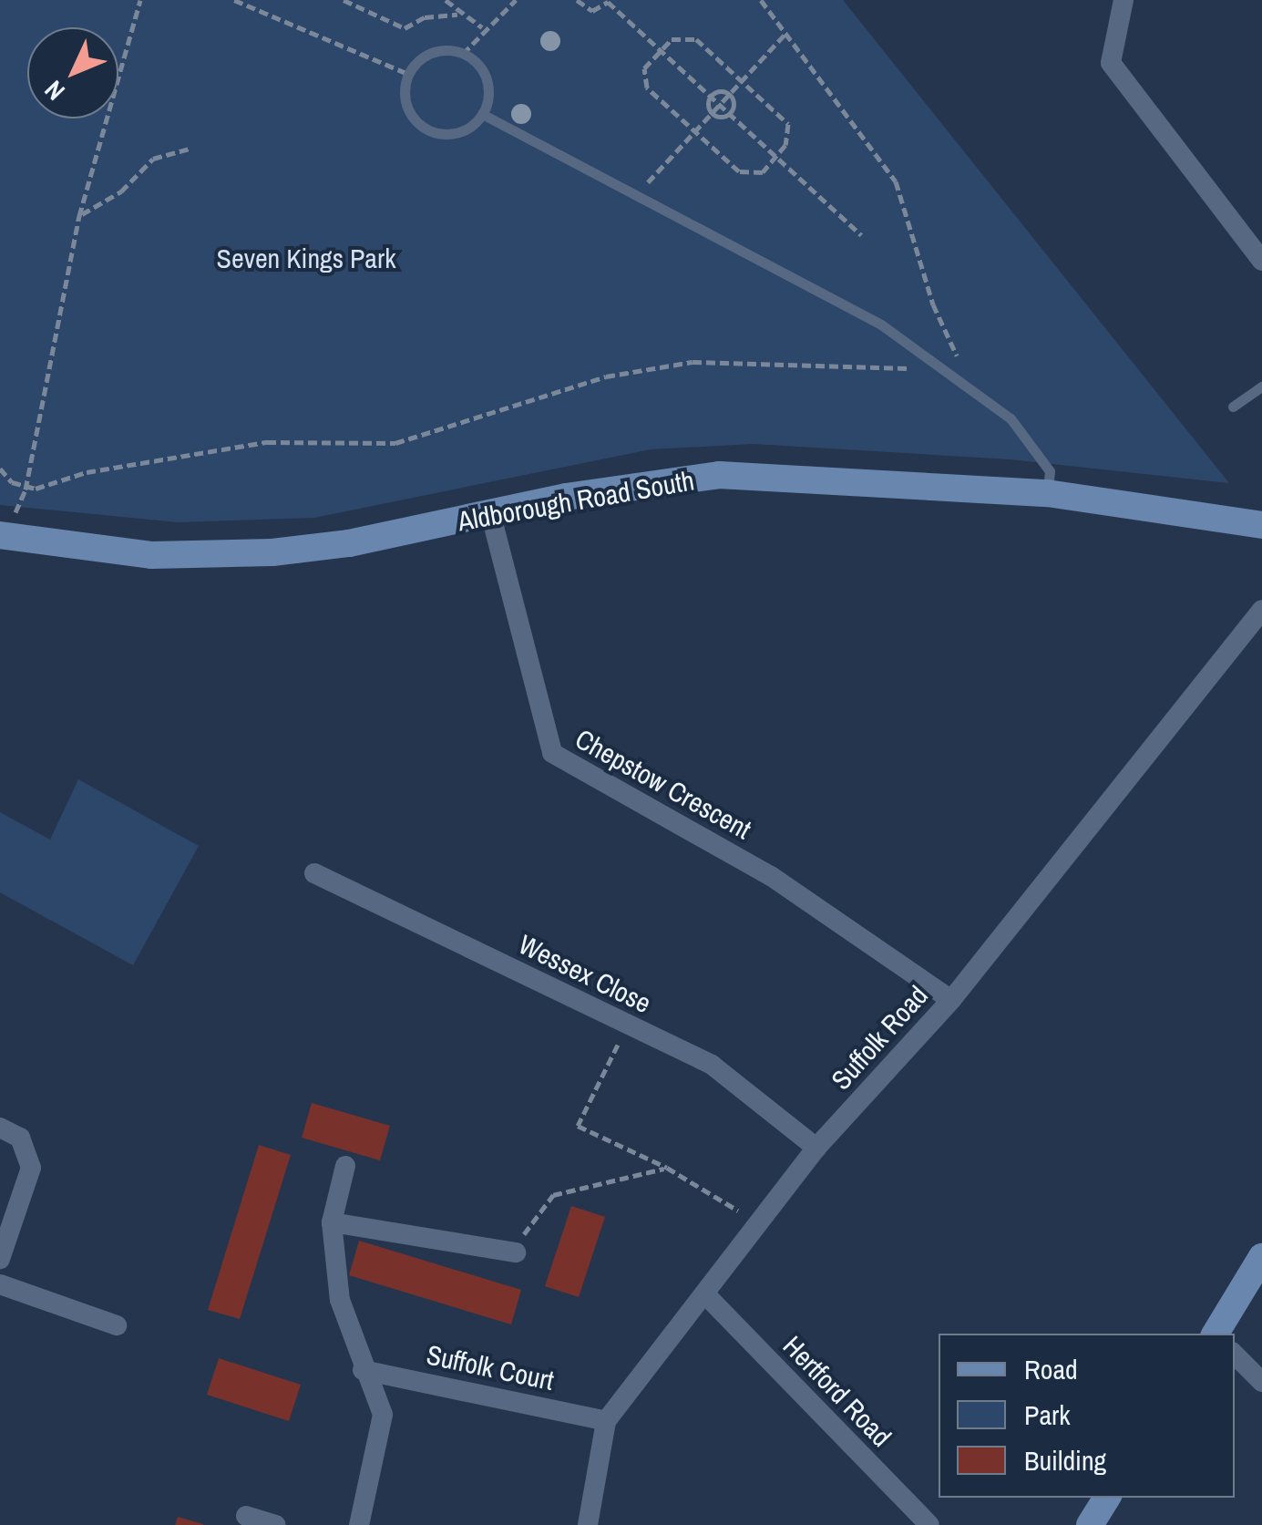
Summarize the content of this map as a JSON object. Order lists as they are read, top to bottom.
{
  "streets": {
    "street": [
      "Aldborough Road South",
      "Chepstow Crescent",
      "Wessex Close",
      "Suffolk Road",
      "Suffolk Court",
      "Hertford Road"
    ]
  },
  "crossings": [
    ["Aldborough Road South", "Chepstow Crescent"],
    ["Chepstow Crescent", "Suffolk Road"],
    ["Wessex Close", "Suffolk Road"],
    ["Suffolk Road", "Suffolk Court"],
    ["Suffolk Road", "Hertford Road"]
  ],
  "parks": ["Seven Kings Park"],
  "legend": ["Road", "Park", "Building"],
  "north": "bottom left"
}
